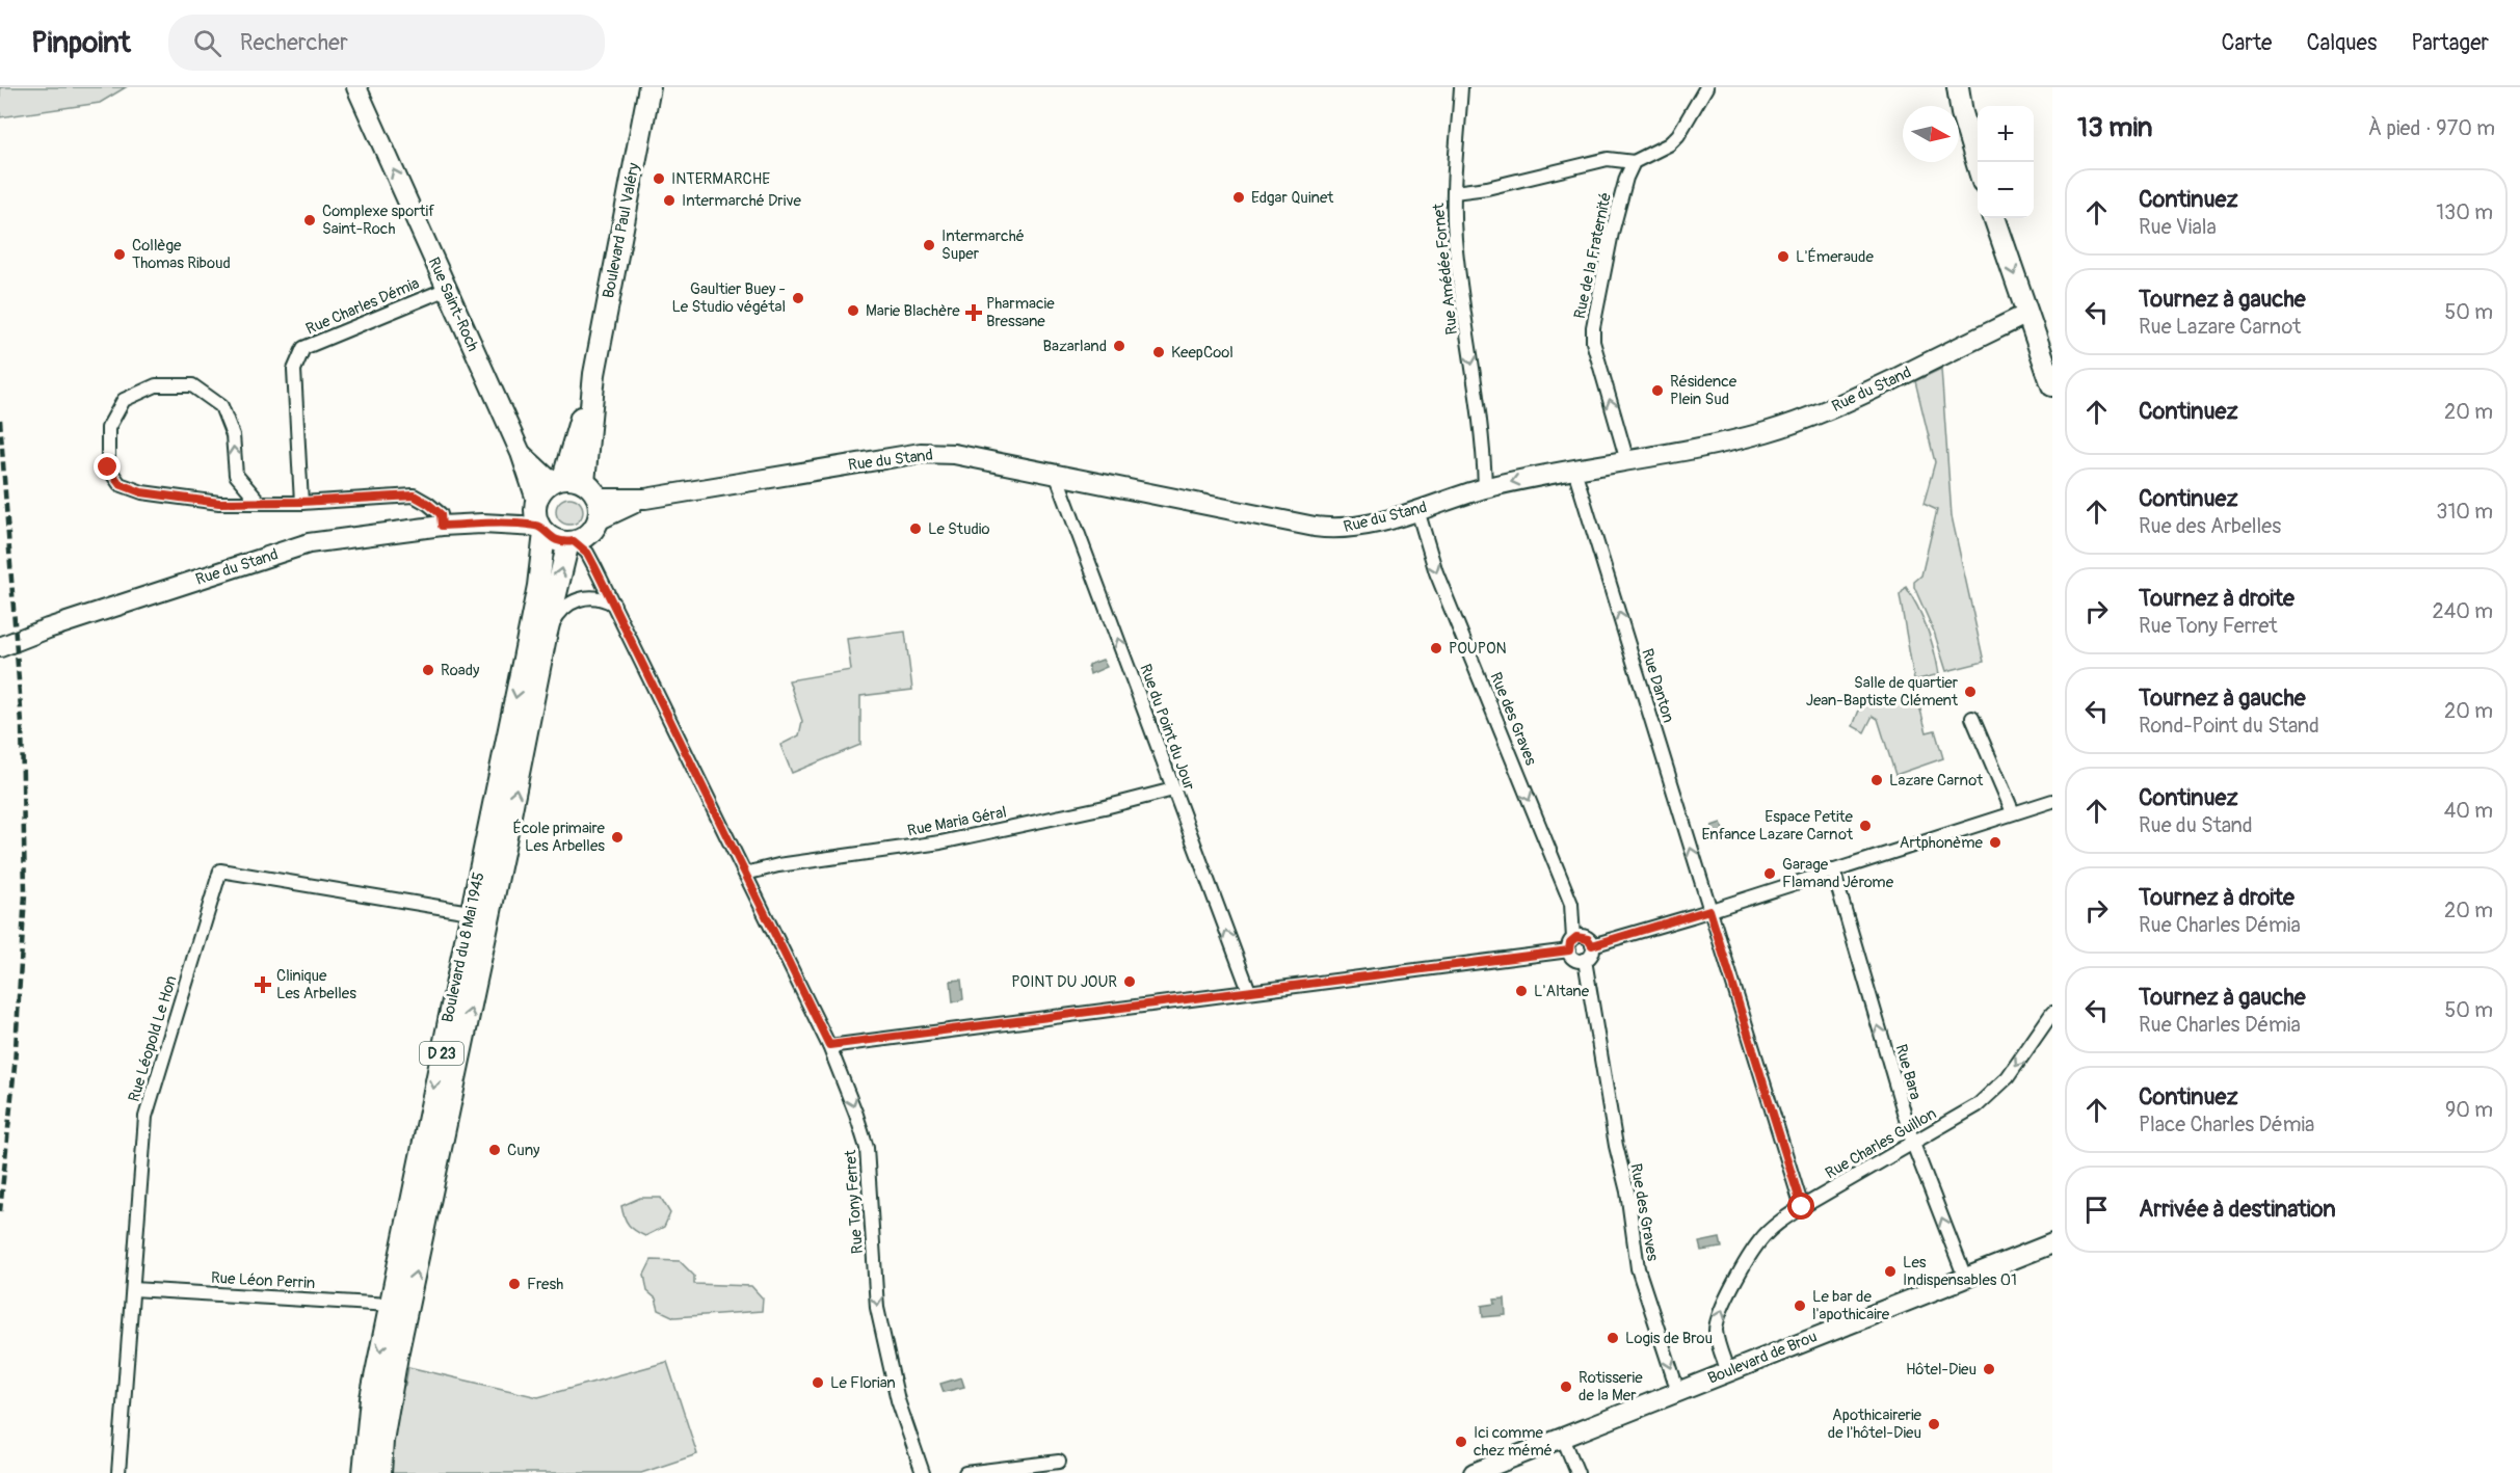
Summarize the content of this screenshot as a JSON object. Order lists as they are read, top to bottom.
{
  "streets": {
    "main road": ["Boulevard Paul Valéry", "Boulevard du 8 Mai 1945", "D 23"],
    "street": [
      "Rue de la Fraternité",
      "Rue Amédée Fornet",
      "Rue Saint-Roch",
      "Rue Charles Démia",
      "Rue du Stand",
      "Rue Danton",
      "Rue des Graves",
      "Rue du Point du Jour",
      "Rue Maria Géral",
      "Rue Léopold Le Hon",
      "Rue Bara",
      "Rue Charles Guillon",
      "Rue Tony Ferret",
      "Rue Léon Perrin",
      "Boulevard de Brou"
    ]
  },
  "crossings": [
    ["Boulevard Paul Valéry", "Rue Saint-Roch"],
    ["Boulevard Paul Valéry", "Rue du Stand"],
    ["Boulevard Paul Valéry", "Boulevard du 8 Mai 1945"],
    ["Boulevard Paul Valéry", "Rue Tony Ferret"],
    ["Rue de la Fraternité", "Rue Amédée Fornet"],
    ["Rue de la Fraternité", "Rue du Stand"],
    ["Rue Amédée Fornet", "Rue du Stand"],
    ["Rue Saint-Roch", "Rue Charles Démia"],
    ["Rue Saint-Roch", "Rue du Stand"],
    ["Rue Saint-Roch", "Boulevard du 8 Mai 1945"],
    ["Rue Saint-Roch", "Rue Tony Ferret"],
    ["Rue du Stand", "Rue Danton"],
    ["Rue du Stand", "Rue des Graves"],
    ["Rue du Stand", "Rue du Point du Jour"],
    ["Rue du Stand", "Boulevard du 8 Mai 1945"],
    ["Rue du Stand", "Rue Tony Ferret"],
    ["Rue Danton", "Rue Charles Guillon"],
    ["Rue des Graves", "Boulevard de Brou"],
    ["Rue du Point du Jour", "Rue Maria Géral"],
    ["Rue Maria Géral", "Rue Tony Ferret"],
    ["Boulevard du 8 Mai 1945", "Rue Léopold Le Hon"],
    ["Boulevard du 8 Mai 1945", "Rue Tony Ferret"],
    ["Boulevard du 8 Mai 1945", "Rue Léon Perrin"],
    ["Rue Léopold Le Hon", "Rue Léon Perrin"],
    ["Rue Bara", "Rue Charles Guillon"],
    ["Rue Bara", "Boulevard de Brou"],
    ["Rue Charles Guillon", "Boulevard de Brou"]
  ],
  "one_way": [
    "Rue de la Fraternité",
    "Rue Amédée Fornet",
    "Rue Saint-Roch",
    "Rue Danton",
    "Rue des Graves",
    "Rue du Point du Jour",
    "Rue Bara",
    "Rue Tony Ferret"
  ],
  "places": {
    "other": [
      "INTERMARCHE",
      "Edgar Quinet",
      "Intermarché Drive",
      "Complexe sportif Saint-Roch",
      "Intermarché Super",
      "Collège Thomas Riboud",
      "L'Émeraude",
      "Gaultier Buey - Le Studio végétal",
      "Marie Blachère",
      "Bazarland",
      "KeepCool",
      "Résidence Plein Sud",
      "Le Studio",
      "POUPON",
      "Roady",
      "Salle de quartier Jean-Baptiste Clément",
      "Lazare Carnot",
      "Espace Petite Enfance Lazare Carnot",
      "École primaire Les Arbelles",
      "Artphonème",
      "Garage Flamand Jérome",
      "POINT DU JOUR",
      "L'Altane",
      "Cuny",
      "Les Indispensables 01",
      "Fresh",
      "Le bar de l'apothicaire",
      "Logis de Brou",
      "Hôtel-Dieu",
      "Le Florian",
      "Rotisserie de la Mer",
      "Apothicairerie de l'hôtel-Dieu",
      "Ici comme chez mémé"
    ],
    "health": ["Pharmacie Bressane", "Clinique Les Arbelles"]
  },
  "north": "right",
  "page": {
    "header": "Pinpoint",
    "search": "Rechercher",
    "nav": ["Carte", "Calques", "Partager"],
    "heading": ["13 min", "À pied · 970 m"],
    "map_buttons": ["+", "−"],
    "list": [
      ["Continuez", "Rue Viala", "130 m"],
      ["Tournez à gauche", "Rue Lazare Carnot", "50 m"],
      ["Continuez", "20 m"],
      ["Continuez", "Rue des Arbelles", "310 m"],
      ["Tournez à droite", "Rue Tony Ferret", "240 m"],
      ["Tournez à gauche", "Rond-Point du Stand", "20 m"],
      ["Continuez", "Rue du Stand", "40 m"],
      ["Tournez à droite", "Rue Charles Démia", "20 m"],
      ["Tournez à gauche", "Rue Charles Démia", "50 m"],
      ["Continuez", "Place Charles Démia", "90 m"],
      "Arrivée à destination"
    ]
  }
}
